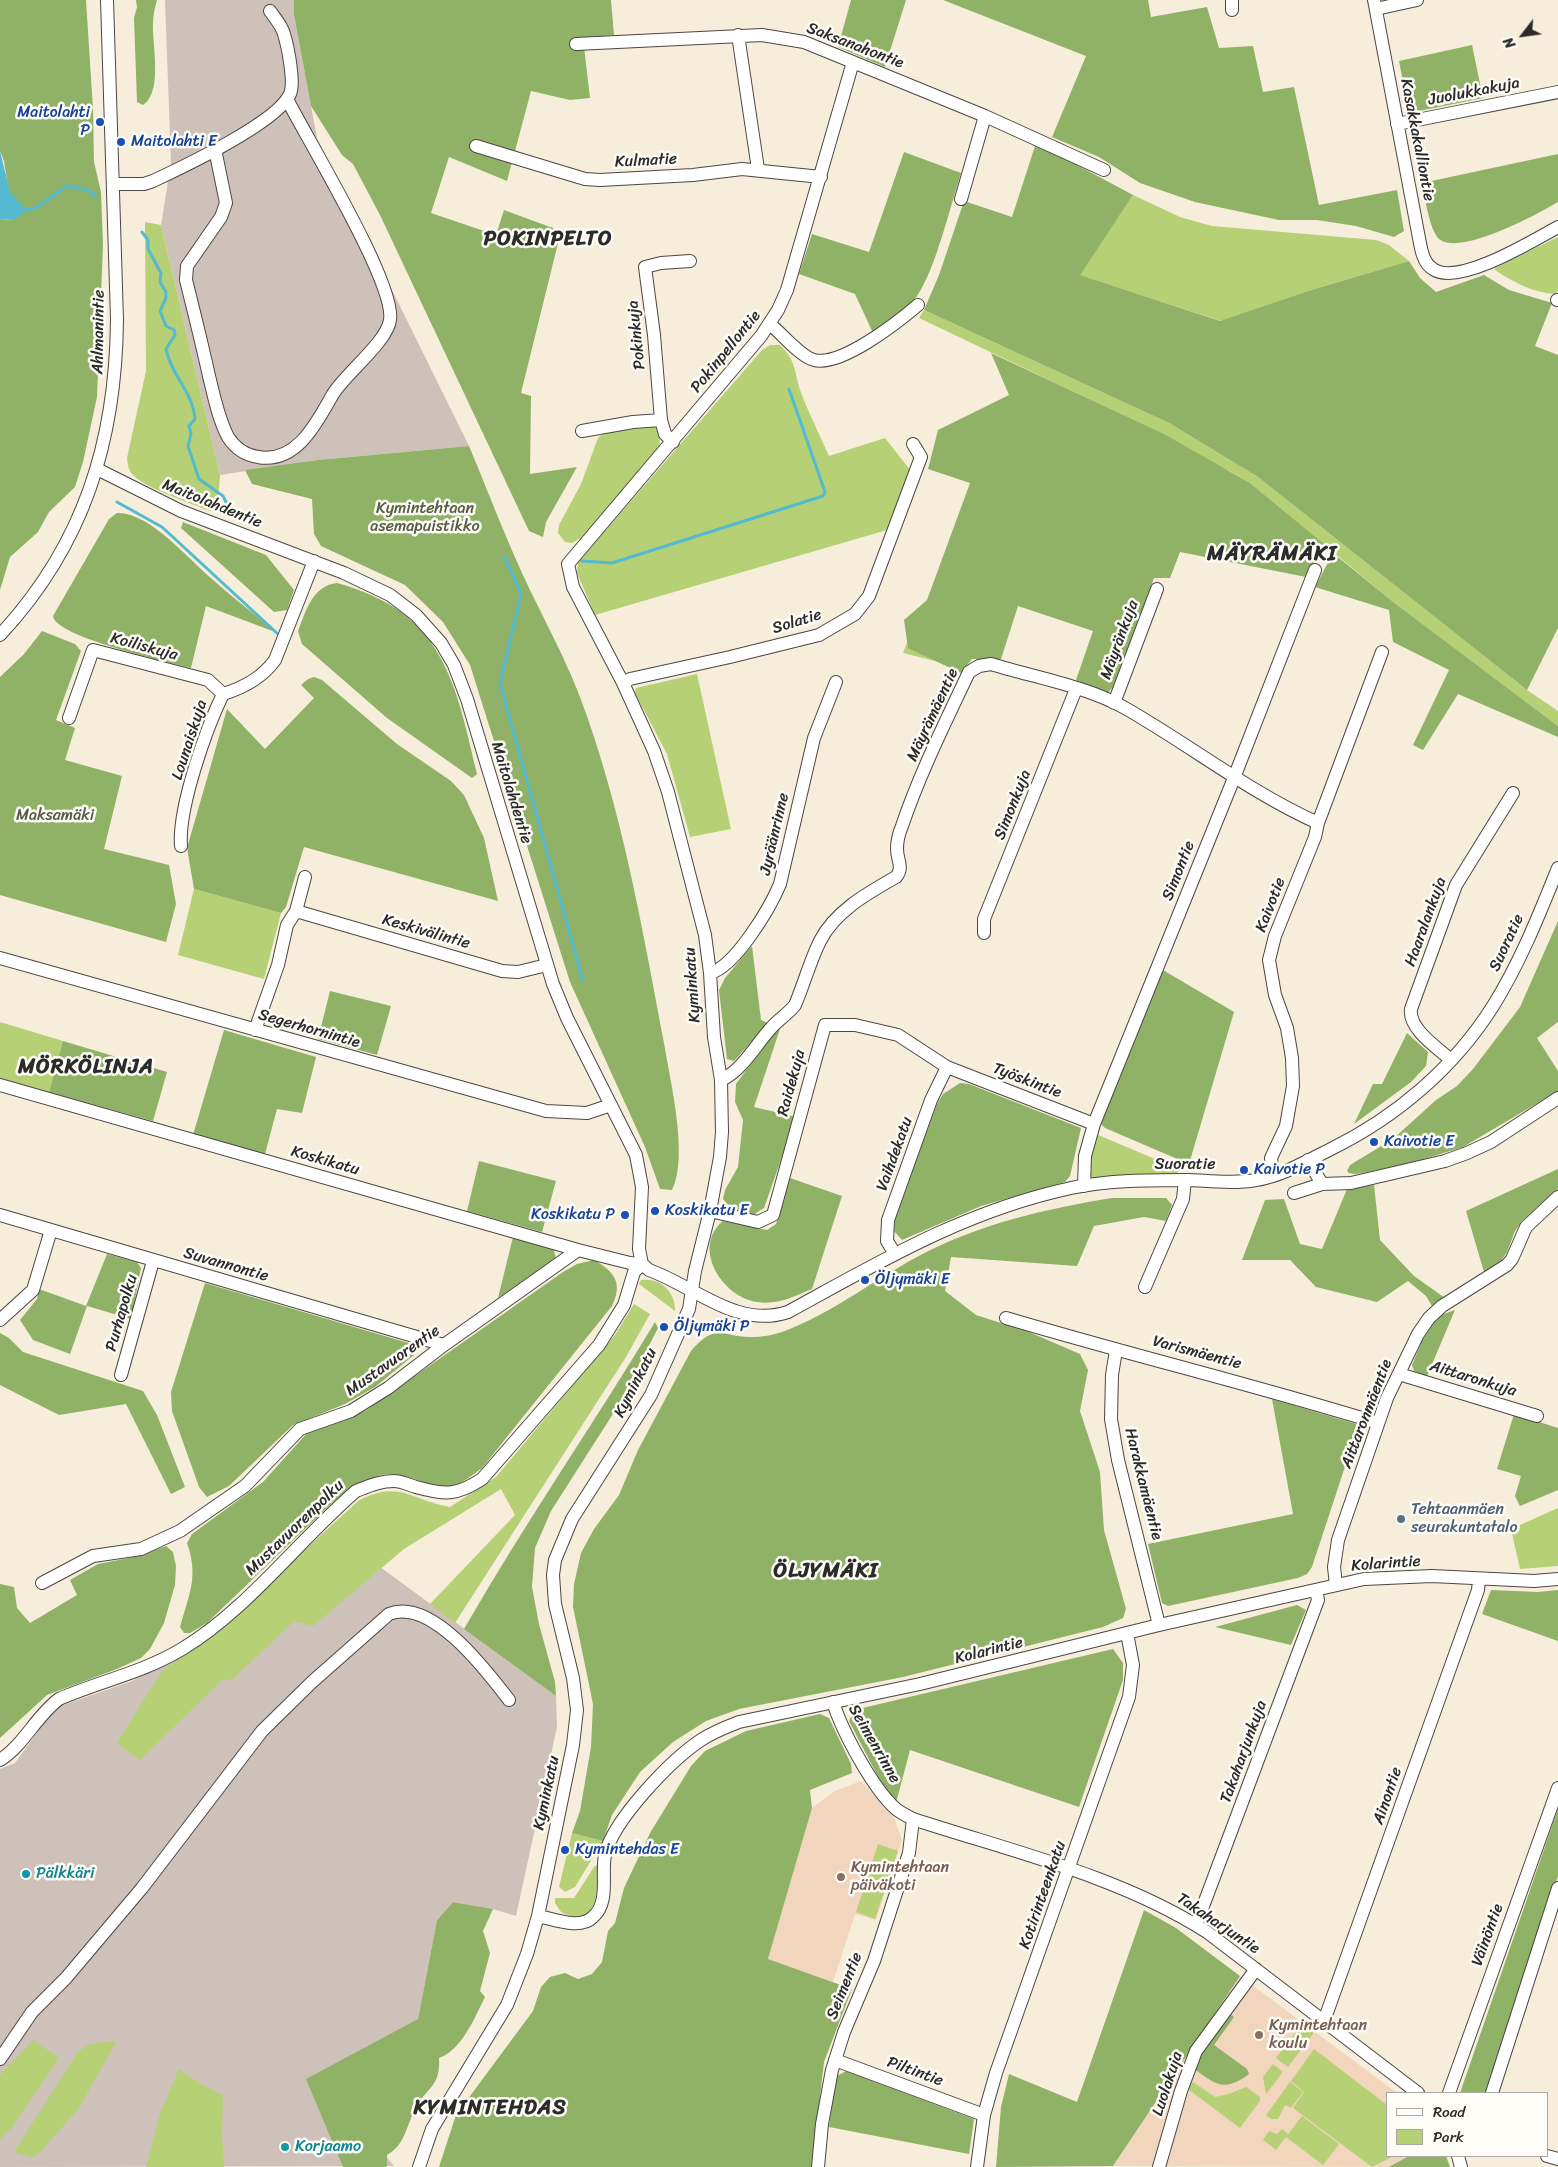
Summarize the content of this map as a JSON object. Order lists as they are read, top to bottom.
{
  "streets": {
    "street": [
      "Saksanahontie",
      "Juolukkakuja",
      "Kasakkakalliontie",
      "Kulmatie",
      "Ahlmanintie",
      "Pokinkuja",
      "Pokinpellontie",
      "Maitolahdentie",
      "Solatie",
      "Mäyränkuja",
      "Koiliskuja",
      "Mäyrämäentie",
      "Lounaiskuja",
      "Simonkuja",
      "Jyräänrinne",
      "Simontie",
      "Kaivotie",
      "Haaralankuja",
      "Keskivälintie",
      "Suoratie",
      "Kyminkatu",
      "Segerhornintie",
      "Työskintie",
      "Raidekuja",
      "Vaihdekatu",
      "Koskikatu",
      "Suvannontie",
      "Purhapolku",
      "Varismäentie",
      "Mustavuorentie",
      "Aittaronkuja",
      "Aittaronmäentie",
      "Harakkamäentie",
      "Mustavuorenpolku",
      "Kolarintie",
      "Seimenrinne",
      "Takaharjunkuja",
      "Ainontie",
      "Kotirinteenkatu",
      "Takaharjuntie",
      "Väinöntie",
      "Seimentie",
      "Piltintie",
      "Luolakuja"
    ]
  },
  "crossings": [
    ["Saksanahontie", "Pokinpellontie"],
    ["Juolukkakuja", "Kasakkakalliontie"],
    ["Kulmatie", "Pokinpellontie"],
    ["Ahlmanintie", "Maitolahdentie"],
    ["Pokinkuja", "Pokinpellontie"],
    ["Pokinpellontie", "Kyminkatu"],
    ["Maitolahdentie", "Lounaiskuja"],
    ["Maitolahdentie", "Keskivälintie"],
    ["Maitolahdentie", "Segerhornintie"],
    ["Maitolahdentie", "Koskikatu"],
    ["Maitolahdentie", "Mustavuorenpolku"],
    ["Solatie", "Kyminkatu"],
    ["Mäyränkuja", "Mäyrämäentie"],
    ["Koiliskuja", "Lounaiskuja"],
    ["Mäyrämäentie", "Simonkuja"],
    ["Mäyrämäentie", "Simontie"],
    ["Mäyrämäentie", "Kaivotie"],
    ["Mäyrämäentie", "Kyminkatu"],
    ["Jyräänrinne", "Kyminkatu"],
    ["Simontie", "Suoratie"],
    ["Simontie", "Työskintie"],
    ["Kaivotie", "Suoratie"],
    ["Haaralankuja", "Suoratie"],
    ["Suoratie", "Kyminkatu"],
    ["Suoratie", "Vaihdekatu"],
    ["Kyminkatu", "Raidekuja"],
    ["Kyminkatu", "Kolarintie"],
    ["Työskintie", "Raidekuja"],
    ["Työskintie", "Vaihdekatu"],
    ["Raidekuja", "Vaihdekatu"],
    ["Koskikatu", "Mustavuorentie"],
    ["Koskikatu", "Mustavuorenpolku"],
    ["Suvannontie", "Purhapolku"],
    ["Suvannontie", "Mustavuorentie"],
    ["Varismäentie", "Aittaronmäentie"],
    ["Varismäentie", "Harakkamäentie"],
    ["Aittaronkuja", "Aittaronmäentie"],
    ["Aittaronmäentie", "Kolarintie"],
    ["Harakkamäentie", "Kolarintie"],
    ["Kolarintie", "Seimenrinne"],
    ["Kolarintie", "Takaharjunkuja"],
    ["Kolarintie", "Ainontie"],
    ["Kolarintie", "Kotirinteenkatu"],
    ["Seimenrinne", "Takaharjuntie"],
    ["Seimenrinne", "Seimentie"],
    ["Takaharjunkuja", "Takaharjuntie"],
    ["Ainontie", "Takaharjuntie"],
    ["Kotirinteenkatu", "Takaharjuntie"],
    ["Kotirinteenkatu", "Piltintie"],
    ["Takaharjuntie", "Seimentie"],
    ["Takaharjuntie", "Luolakuja"],
    ["Seimentie", "Piltintie"]
  ],
  "districts": [
    "POKINPELTO",
    "MÄYRÄMÄKI",
    "MÖRKÖLINJA",
    "ÖLJYMÄKI",
    "KYMINTEHDAS"
  ],
  "parks": ["Kymintehtaan asemapuistikko", "Maksamäki"],
  "places": [
    "Maitolahti P",
    "Maitolahti E",
    "Kaivotie E",
    "Kaivotie P",
    "Koskikatu E",
    "Koskikatu P",
    "Öljymäki E",
    "Öljymäki P",
    "Tehtaanmäen seurakuntatalo",
    "Kymintehdas E",
    "Pälkkäri",
    "Kymintehtaan päiväkoti",
    "Kymintehtaan koulu",
    "Korjaamo"
  ],
  "legend": ["Road", "Park"],
  "north": "bottom left"
}
